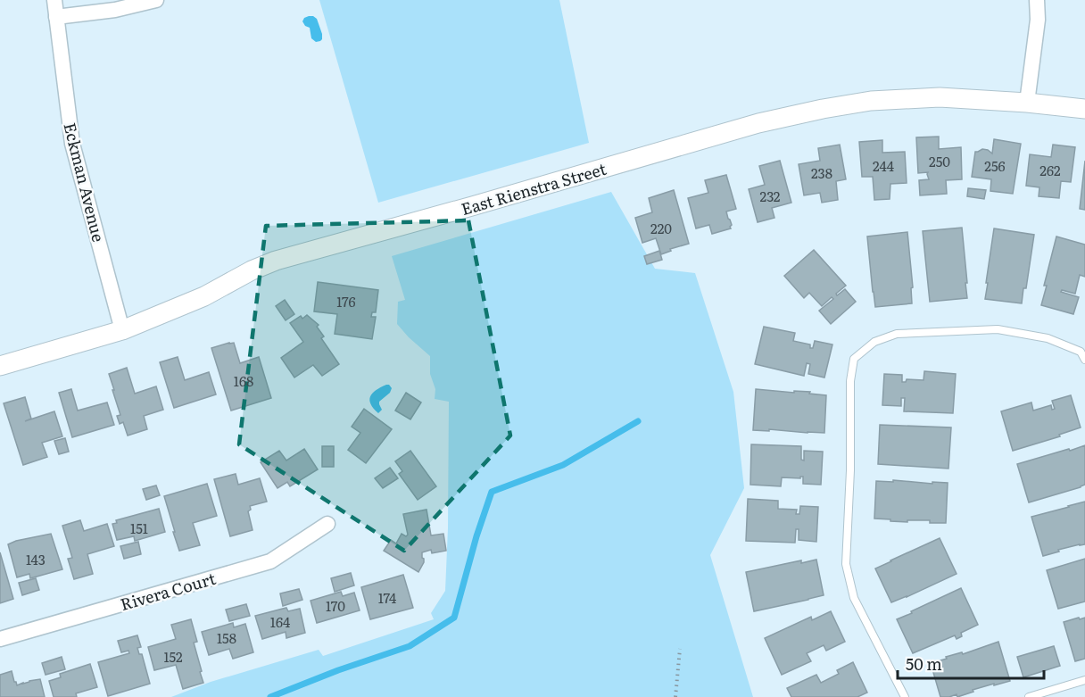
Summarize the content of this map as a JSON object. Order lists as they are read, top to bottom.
{
  "streets": {
    "street": ["Eckman Avenue", "East Rienstra Street", "Rivera Court"]
  },
  "crossings": [
    ["Eckman Avenue", "East Rienstra Street"]
  ],
  "house_numbers": [
    "250",
    "244",
    "256",
    "262",
    "238",
    "232",
    "220",
    "176",
    "168",
    "151",
    "143",
    "174",
    "170",
    "164",
    "158",
    "152"
  ],
  "scale_bar": "50 m"
}
